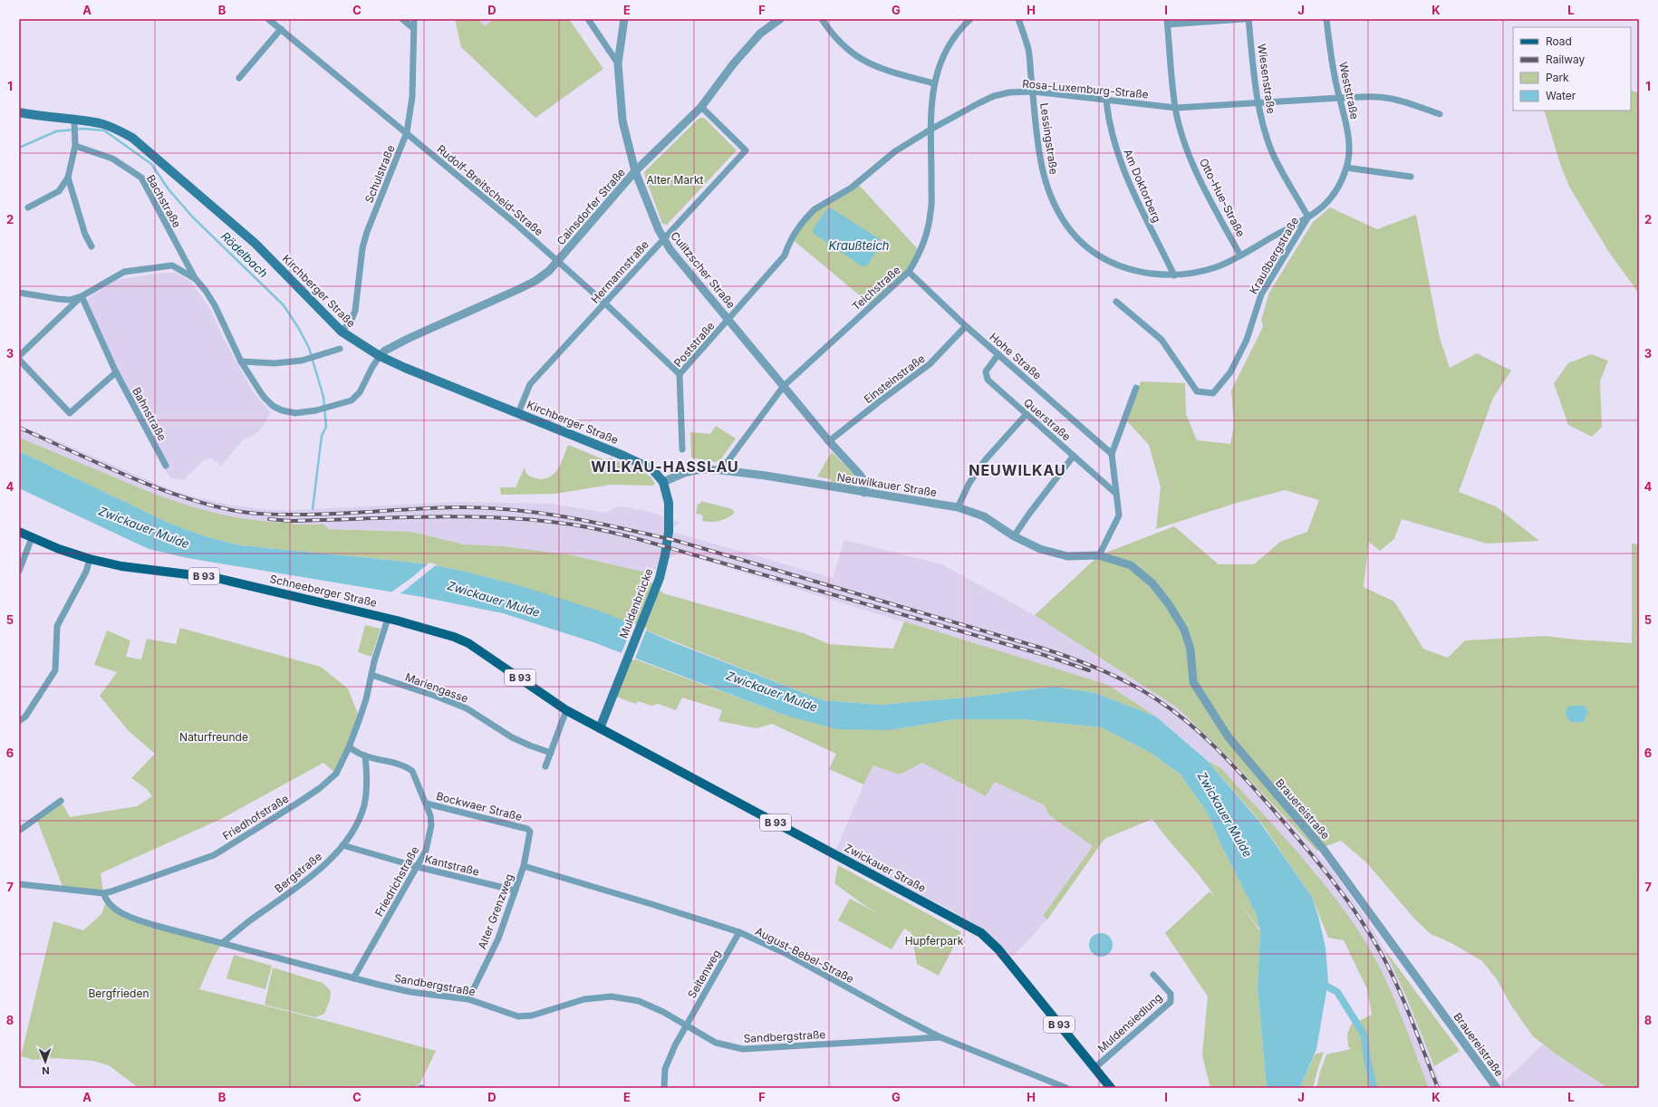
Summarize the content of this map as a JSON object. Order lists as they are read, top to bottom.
{
  "streets": {
    "main road": [
      "Kirchberger Straße",
      "B 93",
      "Schneeberger Straße",
      "Muldenbrücke",
      "Zwickauer Straße"
    ],
    "street": [
      "Wiesenstraße",
      "Rosa-Luxemburg-Straße",
      "Weststraße",
      "Lessingstraße",
      "Schulstraße",
      "Am Doktorberg",
      "Rudolf-Breitscheid-Straße",
      "Otto-Hue-Straße",
      "Bachstraße",
      "Cainsdorfer Straße",
      "Kraußbergstraße",
      "Culitzscher Straße",
      "Hermannstraße",
      "Teichstraße",
      "Poststraße",
      "Hohe Straße",
      "Einsteinstraße",
      "Bahnstraße",
      "Querstraße",
      "Neuwilkauer Straße",
      "Mariengasse",
      "Bockwaer Straße",
      "Brauereistraße",
      "Friedhofstraße",
      "Kantstraße",
      "Bergstraße",
      "Friedrichstraße",
      "Alter Grenzweg",
      "August-Bebel-Straße",
      "Seitenweg",
      "Sandbergstraße",
      "Muldensiedlung"
    ]
  },
  "crossings": [
    ["Wiesenstraße", "Rosa-Luxemburg-Straße"],
    ["Wiesenstraße", "Weststraße"],
    ["Wiesenstraße", "Lessingstraße"],
    ["Wiesenstraße", "Kraußbergstraße"],
    ["Rosa-Luxemburg-Straße", "Weststraße"],
    ["Rosa-Luxemburg-Straße", "Lessingstraße"],
    ["Rosa-Luxemburg-Straße", "Am Doktorberg"],
    ["Rosa-Luxemburg-Straße", "Otto-Hue-Straße"],
    ["Rosa-Luxemburg-Straße", "Culitzscher Straße"],
    ["Rosa-Luxemburg-Straße", "Teichstraße"],
    ["Rosa-Luxemburg-Straße", "Poststraße"],
    ["Weststraße", "Lessingstraße"],
    ["Weststraße", "Kraußbergstraße"],
    ["Lessingstraße", "Am Doktorberg"],
    ["Lessingstraße", "Otto-Hue-Straße"],
    ["Lessingstraße", "Kraußbergstraße"],
    ["Schulstraße", "Rudolf-Breitscheid-Straße"],
    ["Schulstraße", "Kirchberger Straße"],
    ["Rudolf-Breitscheid-Straße", "Cainsdorfer Straße"],
    ["Rudolf-Breitscheid-Straße", "Hermannstraße"],
    ["Rudolf-Breitscheid-Straße", "Poststraße"],
    ["Cainsdorfer Straße", "Culitzscher Straße"],
    ["Cainsdorfer Straße", "Hermannstraße"],
    ["Cainsdorfer Straße", "Kirchberger Straße"],
    ["Culitzscher Straße", "Hermannstraße"],
    ["Culitzscher Straße", "Teichstraße"],
    ["Culitzscher Straße", "Poststraße"],
    ["Culitzscher Straße", "Einsteinstraße"],
    ["Culitzscher Straße", "Neuwilkauer Straße"],
    ["Hermannstraße", "Kirchberger Straße"],
    ["Teichstraße", "Hohe Straße"],
    ["Teichstraße", "Neuwilkauer Straße"],
    ["Kirchberger Straße", "Neuwilkauer Straße"],
    ["Kirchberger Straße", "Muldenbrücke"],
    ["Hohe Straße", "Einsteinstraße"],
    ["Hohe Straße", "Querstraße"],
    ["Neuwilkauer Straße", "Muldenbrücke"],
    ["Neuwilkauer Straße", "Brauereistraße"],
    ["Schneeberger Straße", "Muldenbrücke"],
    ["Schneeberger Straße", "Friedhofstraße"],
    ["Schneeberger Straße", "Zwickauer Straße"],
    ["Muldenbrücke", "Zwickauer Straße"],
    ["Mariengasse", "Friedhofstraße"],
    ["Bockwaer Straße", "Friedrichstraße"],
    ["Bockwaer Straße", "Alter Grenzweg"],
    ["Friedhofstraße", "Friedrichstraße"],
    ["Friedhofstraße", "Sandbergstraße"],
    ["Kantstraße", "Bergstraße"],
    ["Kantstraße", "Friedrichstraße"],
    ["Kantstraße", "Alter Grenzweg"],
    ["Zwickauer Straße", "Muldensiedlung"],
    ["Bergstraße", "Friedrichstraße"],
    ["Bergstraße", "Sandbergstraße"],
    ["Friedrichstraße", "Sandbergstraße"],
    ["Alter Grenzweg", "August-Bebel-Straße"],
    ["Alter Grenzweg", "Sandbergstraße"],
    ["August-Bebel-Straße", "Seitenweg"],
    ["August-Bebel-Straße", "Sandbergstraße"],
    ["Seitenweg", "Sandbergstraße"]
  ],
  "districts": ["WILKAU-HASSLAU", "NEUWILKAU"],
  "water": ["Kraußteich", "Rödelbach", "Zwickauer Mulde"],
  "parks": [
    "Alter Markt",
    "Naturfreunde",
    "Hupferpark",
    "Bergfrieden"
  ],
  "legend": [
    "Road",
    "Railway",
    "Park",
    "Water"
  ],
  "north": "bottom",
  "grid": {
    "columns": [
      "A",
      "B",
      "C",
      "D",
      "E",
      "F",
      "G",
      "H",
      "I",
      "J",
      "K",
      "L"
    ],
    "rows": [
      "1",
      "2",
      "3",
      "4",
      "5",
      "6",
      "7",
      "8"
    ]
  }
}
